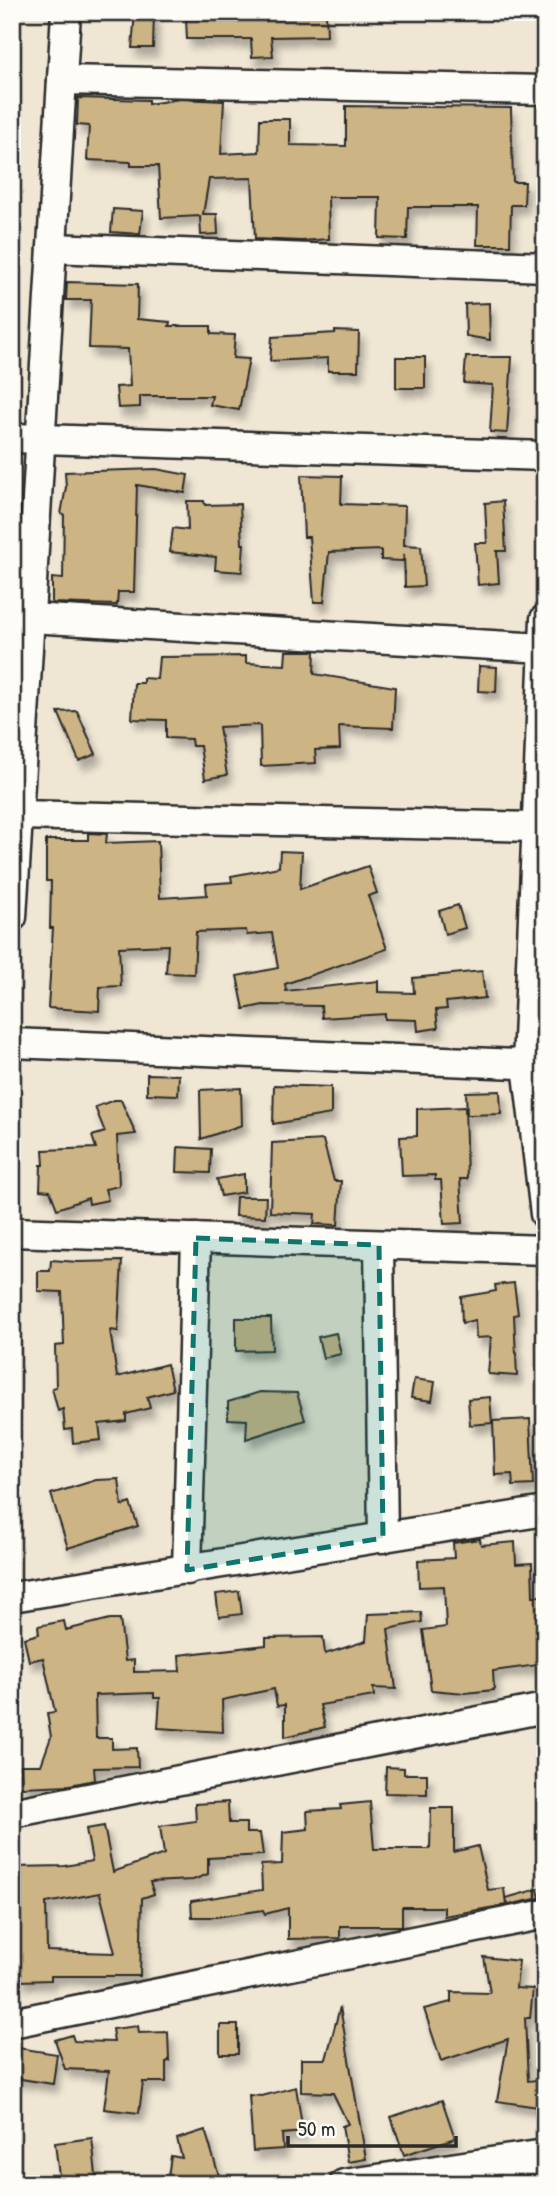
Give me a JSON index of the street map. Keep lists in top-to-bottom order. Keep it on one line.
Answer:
{"scale_bar":"50 m"}
